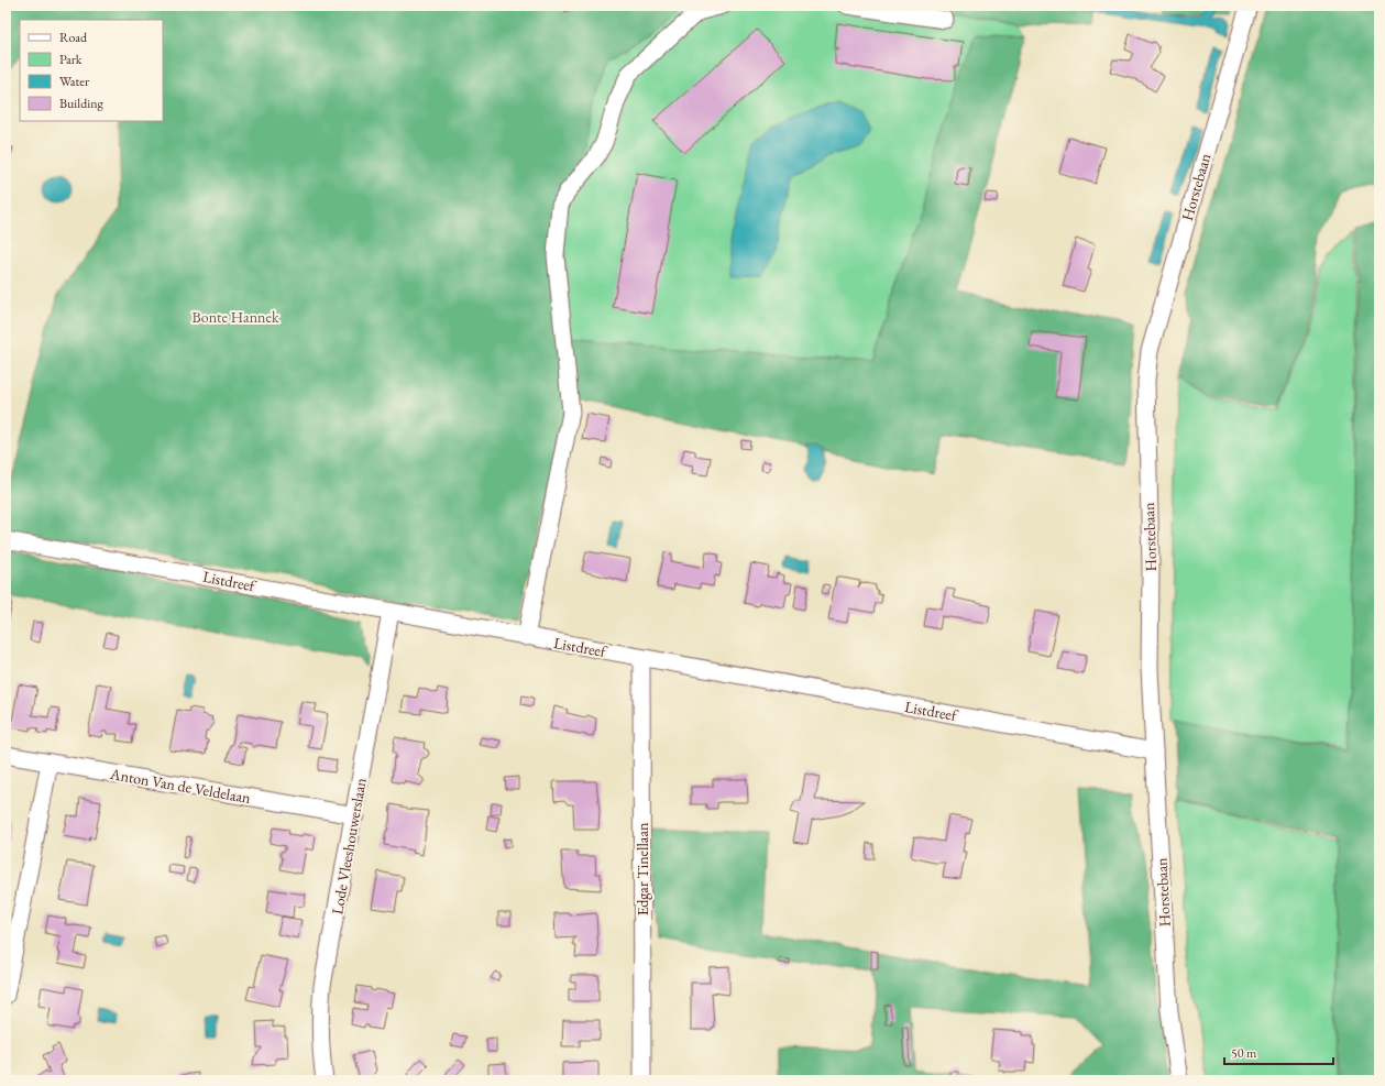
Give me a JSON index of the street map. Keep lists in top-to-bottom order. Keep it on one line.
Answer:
{"streets":{"street":["Horstebaan","Listdreef","Anton Van de Veldelaan","Lode Vleeshouwerslaan","Edgar Tinellaan"]},"crossings":[["Horstebaan","Listdreef"],["Listdreef","Lode Vleeshouwerslaan"],["Listdreef","Edgar Tinellaan"],["Anton Van de Veldelaan","Lode Vleeshouwerslaan"]],"parks":["Bonte Hannek"],"legend":["Road","Park","Water","Building"],"scale_bar":"50 m"}
